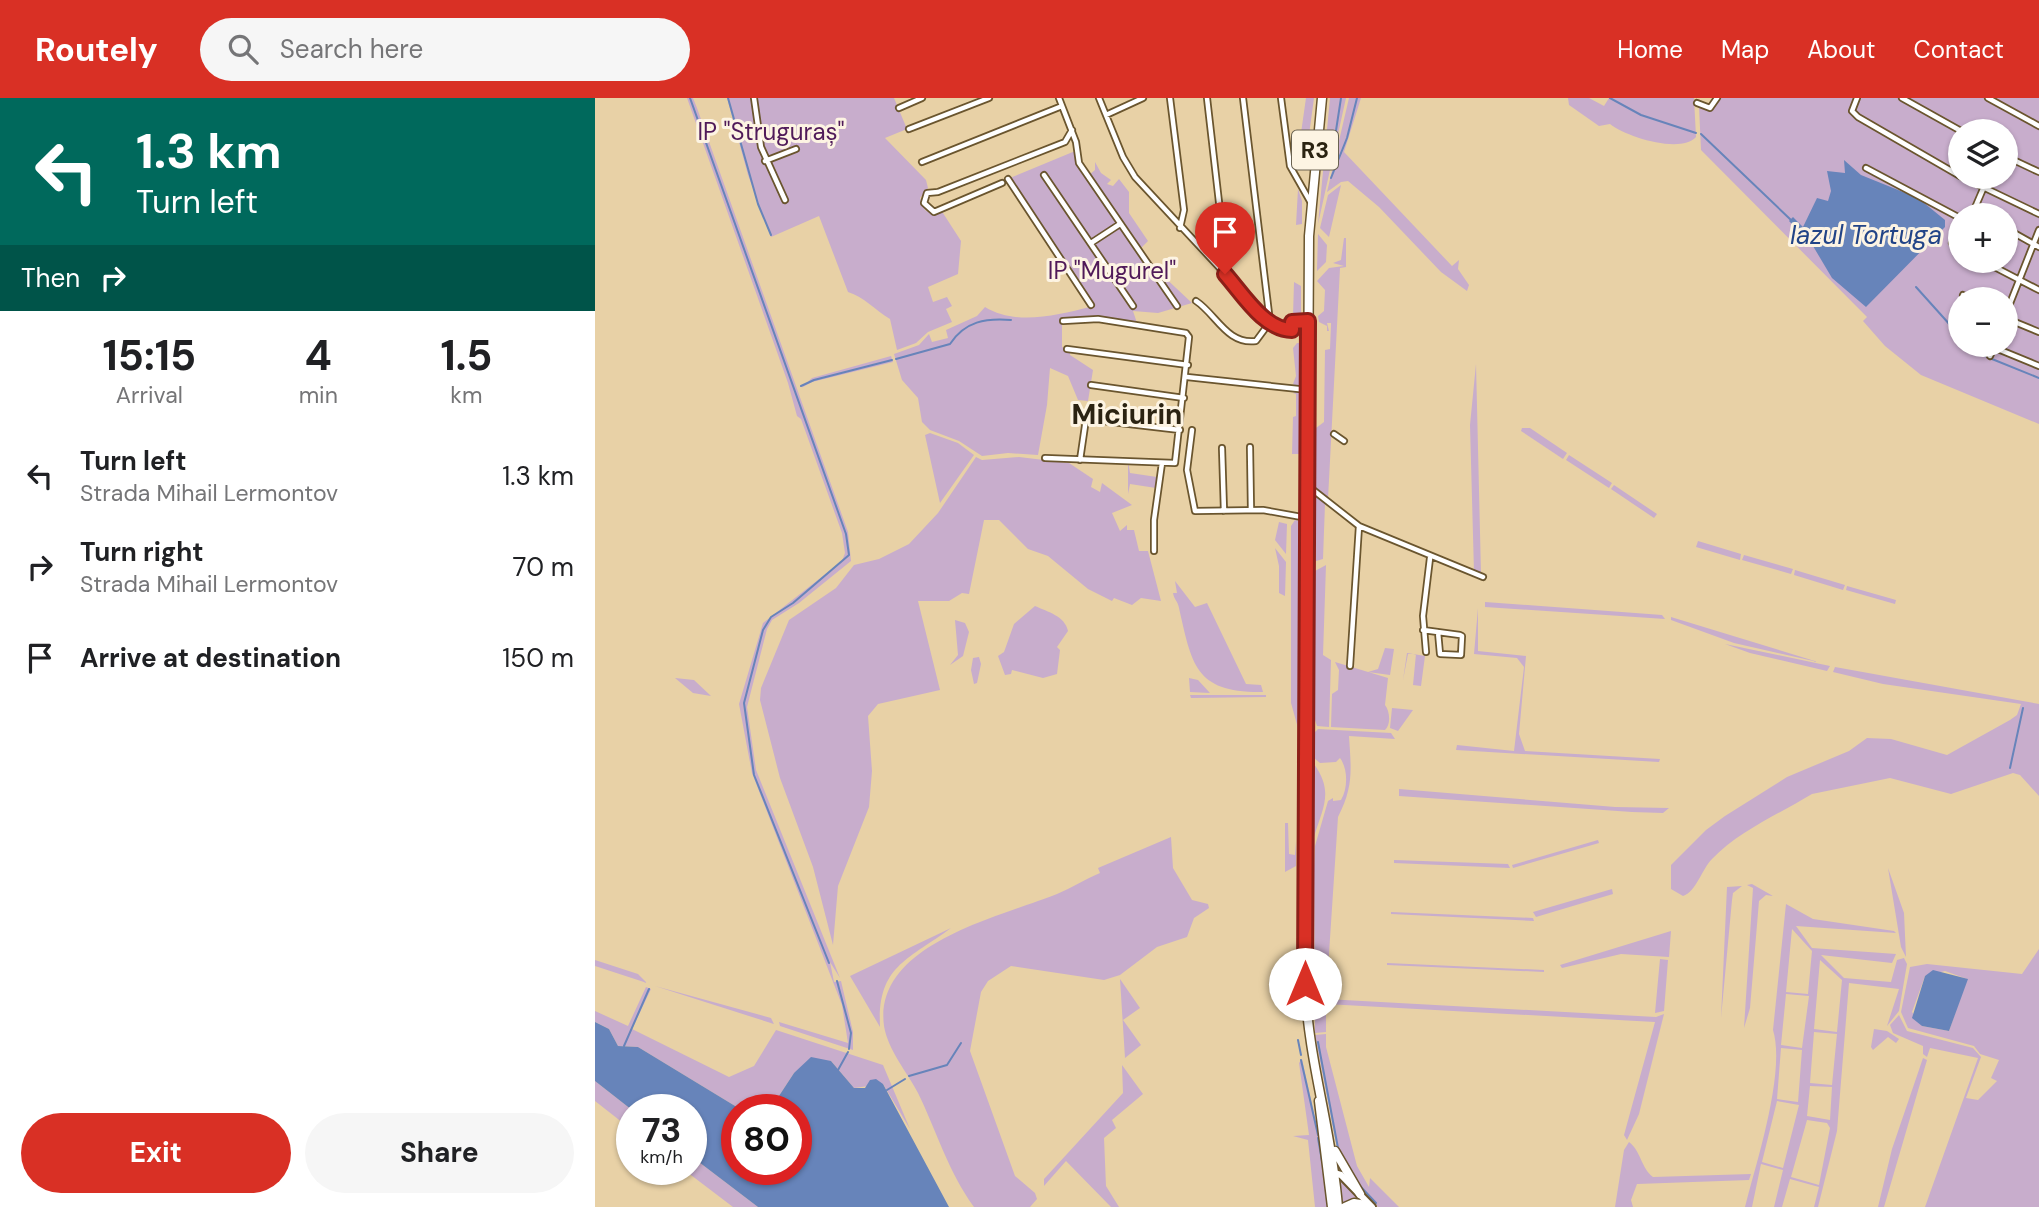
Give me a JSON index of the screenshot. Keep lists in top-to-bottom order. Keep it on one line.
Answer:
{"streets":{"highway":["R3"]},"districts":["Miciurin"],"water":["Iazul Tortuga"],"parks":["IP \"Struguraș\"","IP \"Mugurel\""],"page":{"header":"Routely","search":"Search here","nav":["Home","Map","About","Contact"],"turn":["1.3 km","Turn left"],"map_buttons":["+","−"],"then":"Then","eta":["15:15","Arrival","4","min","1.5","km"],"list":[{"name":"Turn left","note":"Strada Mihail Lermontov","value":"1.3 km"},{"name":"Turn right","note":"Strada Mihail Lermontov","value":"70 m"},{"name":"Arrive at destination","value":"150 m"}],"speed":"73 km/h","limit":"80","buttons":["Exit","Share"]}}
